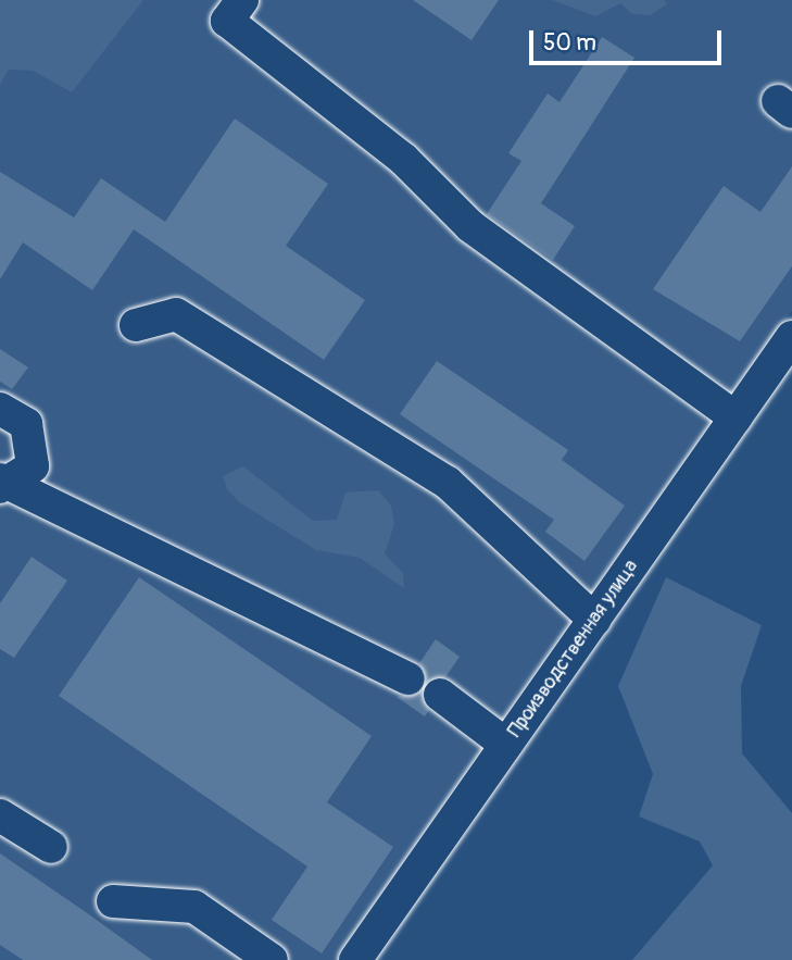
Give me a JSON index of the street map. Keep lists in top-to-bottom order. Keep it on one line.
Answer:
{"streets":{"street":["Производственная улица"]},"scale_bar":"50 m"}
